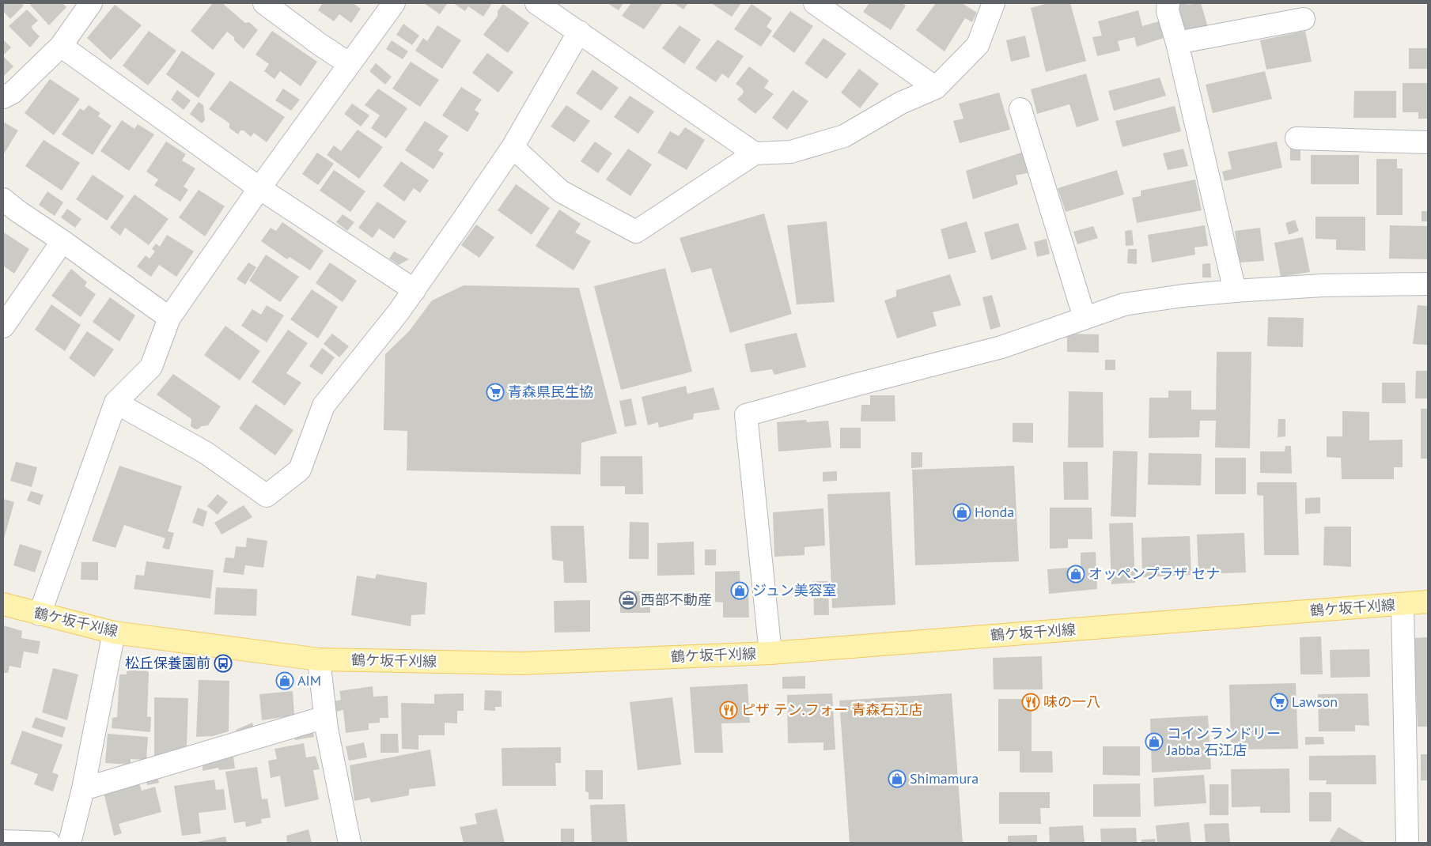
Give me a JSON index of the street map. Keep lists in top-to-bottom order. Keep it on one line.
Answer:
{"streets":{"main road":["鶴ケ坂千刈線"]},"places":{"supermarket":["青森県民生協","Lawson"],"shop":["Honda","オッペンプラザ セナ","ジュン美容室","AIM","コインランドリー Jabba 石江店","Shimamura"],"office":["西部不動産"],"bus stop":["松丘保養園前"],"restaurant":["味の一八","ピザ テン.フォー 青森石江店"]}}
